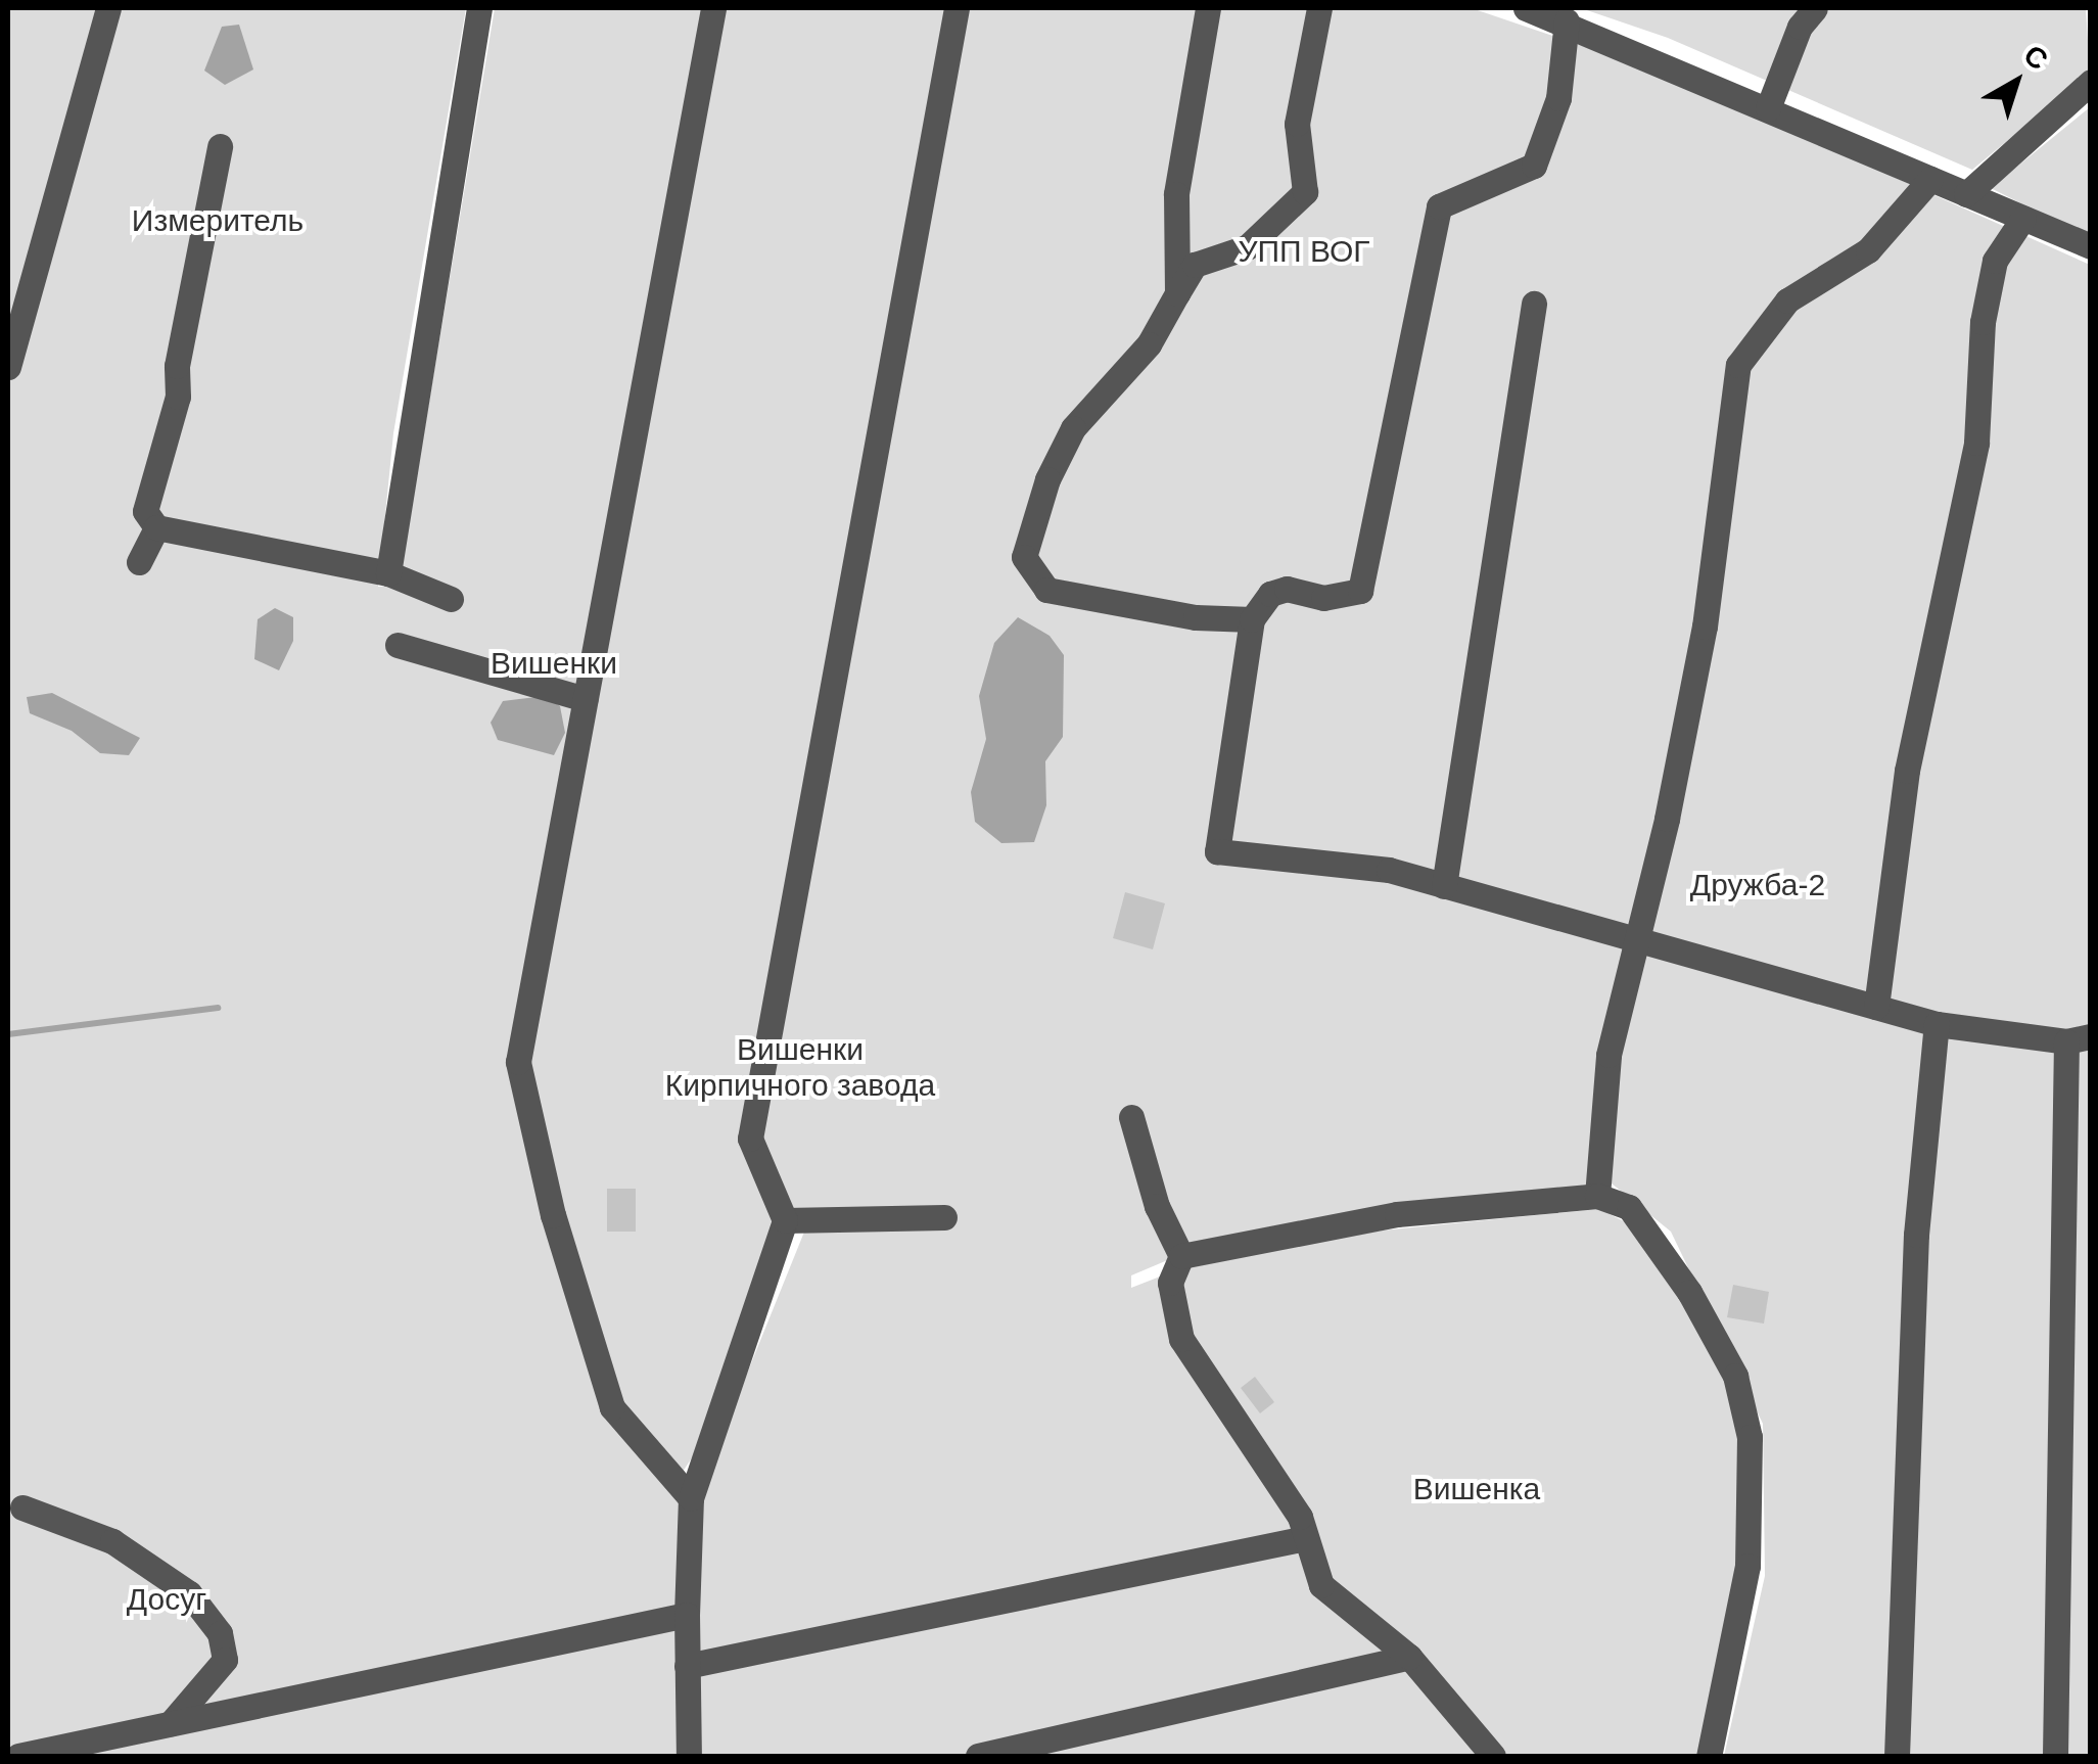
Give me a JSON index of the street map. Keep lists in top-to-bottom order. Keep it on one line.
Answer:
{"parks":["Измеритель","УПП ВОГ","Вишенки","Дружба-2","Вишенки Кирпичного завода","Вишенка","Досуг"],"north":"top right"}
